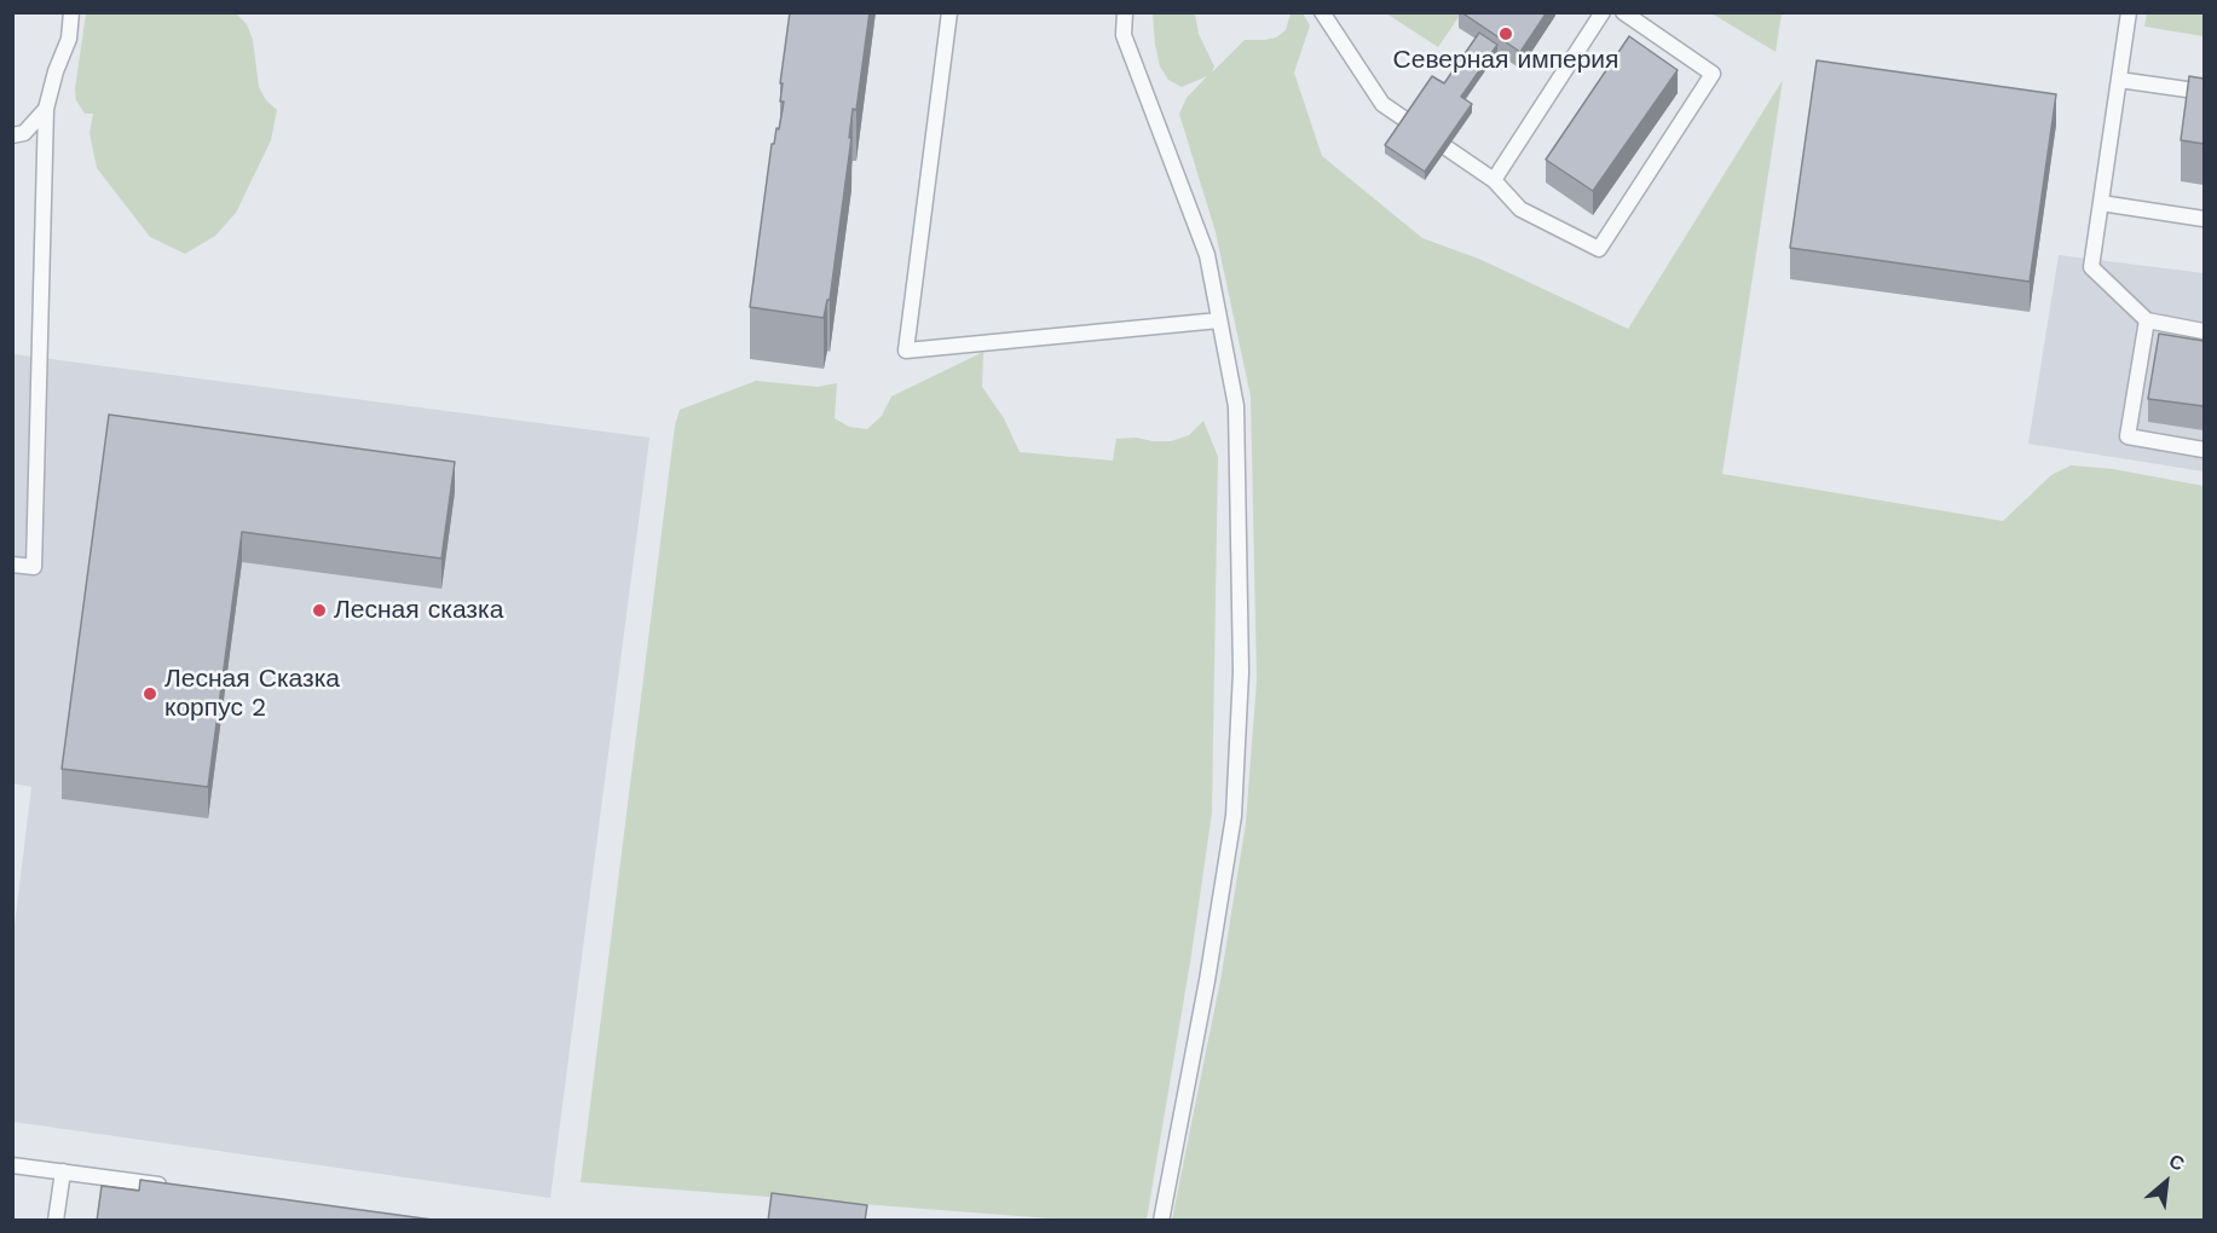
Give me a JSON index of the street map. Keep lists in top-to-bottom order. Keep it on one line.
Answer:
{"places":["Северная империя","Лесная сказка","Лесная Сказка корпус 2"],"north":"top right"}
